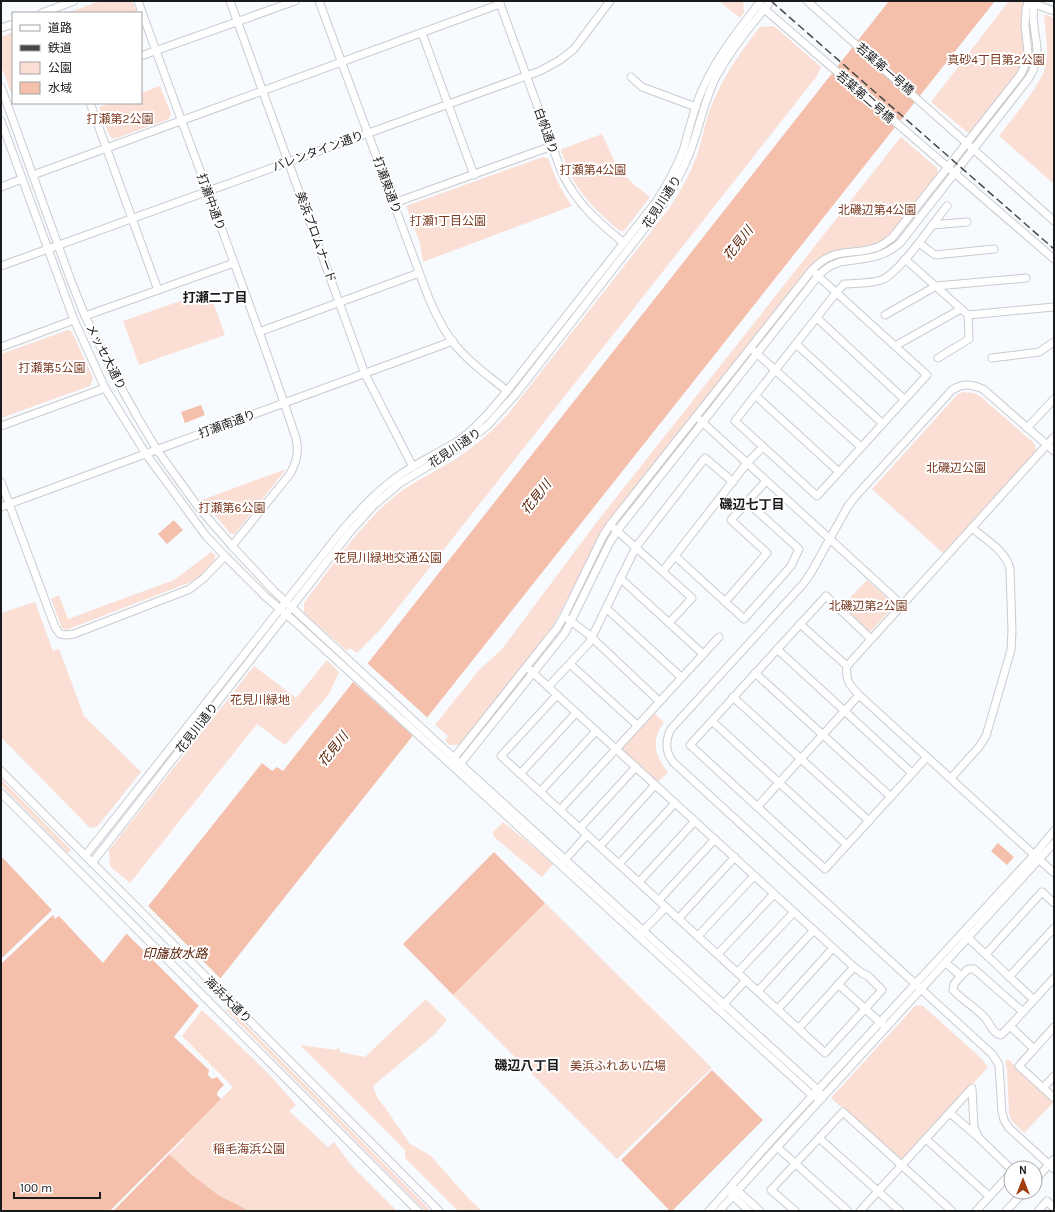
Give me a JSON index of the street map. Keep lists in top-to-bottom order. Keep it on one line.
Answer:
{"streets":{"street":["若葉第一号橋","若葉第二号橋","白帆通り","バレンタイン通り","打瀬東通り","打瀬中通り","花見川通り","美浜プロムナード","メッセ大通り","打瀬南通り","海浜大通り"]},"crossings":[["若葉第二号橋","花見川通り"],["白帆通り","バレンタイン通り"],["白帆通り","花見川通り"],["バレンタイン通り","打瀬東通り"],["バレンタイン通り","打瀬中通り"],["バレンタイン通り","美浜プロムナード"],["バレンタイン通り","メッセ大通り"],["打瀬東通り","花見川通り"],["打瀬東通り","打瀬南通り"],["打瀬中通り","メッセ大通り"],["打瀬中通り","打瀬南通り"],["花見川通り","美浜プロムナード"],["花見川通り","メッセ大通り"],["花見川通り","海浜大通り"],["美浜プロムナード","打瀬南通り"],["メッセ大通り","打瀬南通り"]],"districts":["打瀬二丁目","磯辺七丁目","磯辺八丁目"],"water":["花見川","印旛放水路"],"parks":["真砂4丁目第2公園","打瀬第2公園","打瀬第4公園","北磯辺第4公園","打瀬1丁目公園","打瀬第5公園","北磯辺公園","打瀬第6公園","花見川緑地交通公園","北磯辺第2公園","花見川緑地","美浜ふれあい広場","稲毛海浜公園"],"legend":["道路","鉄道","公園","水域"],"scale_bar":"100 m","north":"top"}
